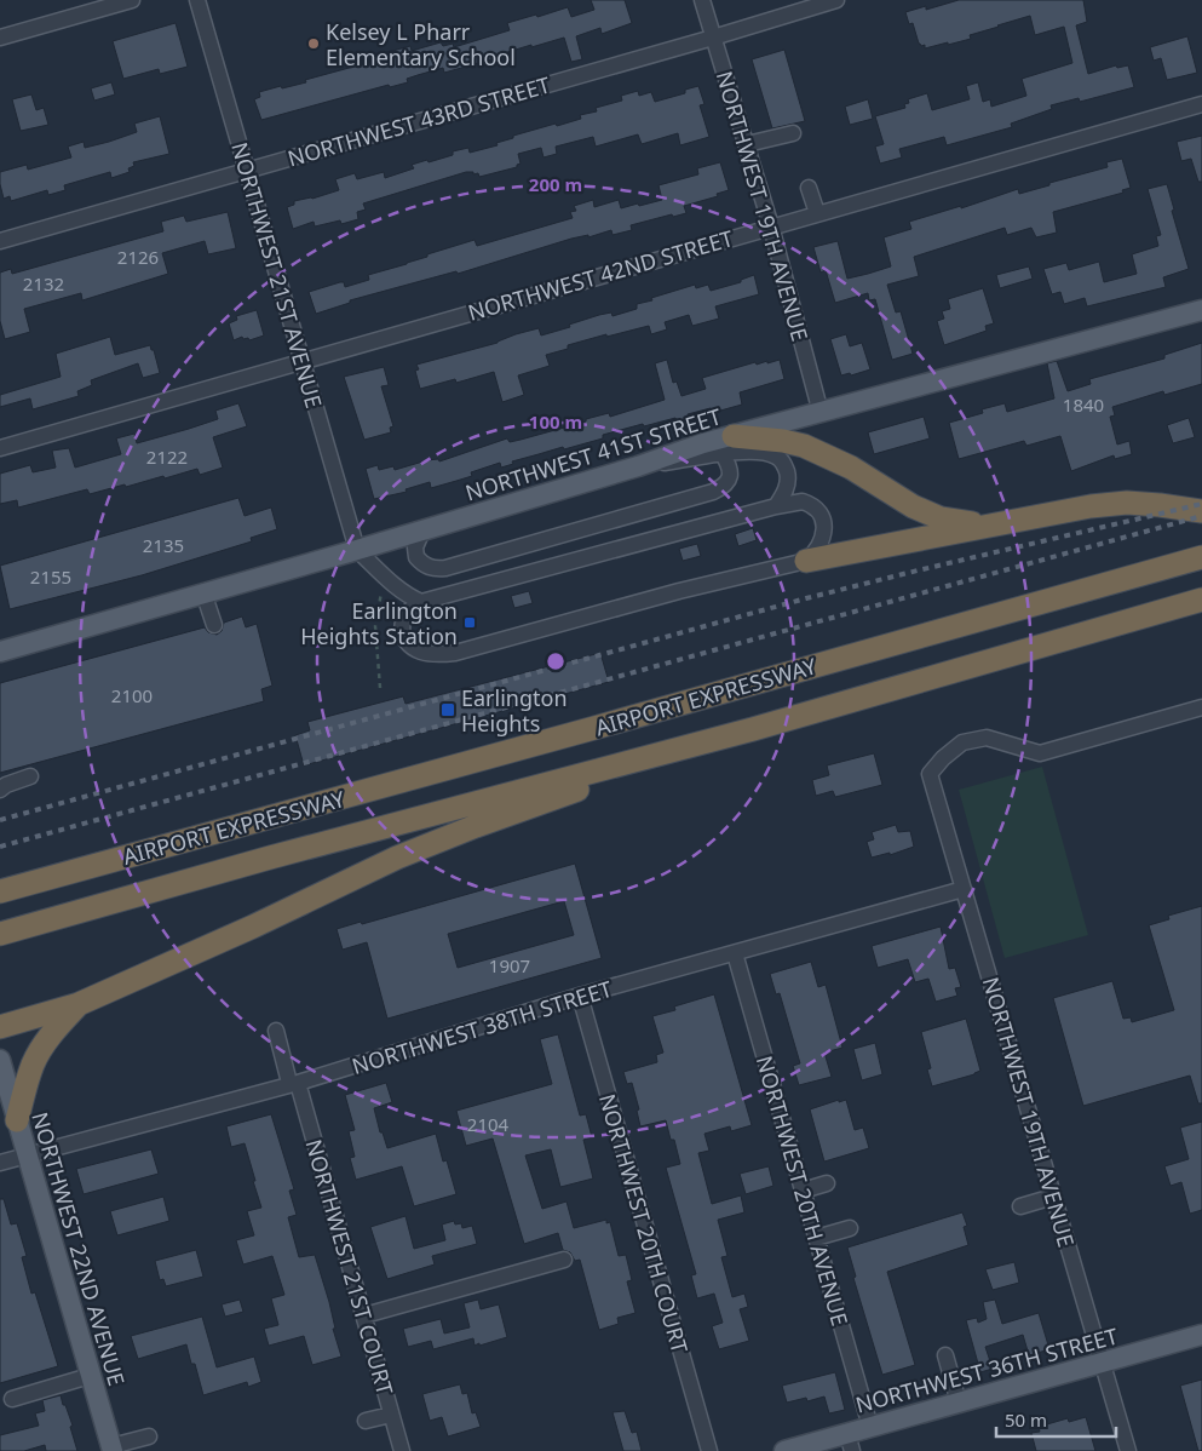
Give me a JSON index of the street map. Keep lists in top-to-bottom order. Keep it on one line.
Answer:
{"streets":{"highway":["AIRPORT EXPRESSWAY"],"main road":["NORTHWEST 41ST STREET","NORTHWEST 22ND AVENUE","NORTHWEST 36TH STREET"],"street":["NORTHWEST 43RD STREET","NORTHWEST 19TH AVENUE","NORTHWEST 21ST AVENUE","NORTHWEST 42ND STREET","NORTHWEST 38TH STREET","NORTHWEST 20TH AVENUE","NORTHWEST 20TH COURT","NORTHWEST 21ST COURT"]},"crossings":[["NORTHWEST 43RD STREET","NORTHWEST 19TH AVENUE"],["NORTHWEST 43RD STREET","NORTHWEST 21ST AVENUE"],["NORTHWEST 19TH AVENUE","NORTHWEST 42ND STREET"],["NORTHWEST 19TH AVENUE","NORTHWEST 41ST STREET"],["NORTHWEST 19TH AVENUE","NORTHWEST 38TH STREET"],["NORTHWEST 19TH AVENUE","NORTHWEST 36TH STREET"],["NORTHWEST 21ST AVENUE","NORTHWEST 42ND STREET"],["NORTHWEST 21ST AVENUE","NORTHWEST 41ST STREET"],["NORTHWEST 38TH STREET","NORTHWEST 20TH AVENUE"],["NORTHWEST 38TH STREET","NORTHWEST 20TH COURT"],["NORTHWEST 38TH STREET","NORTHWEST 22ND AVENUE"],["NORTHWEST 38TH STREET","NORTHWEST 21ST COURT"],["NORTHWEST 20TH AVENUE","NORTHWEST 36TH STREET"]],"places":{"other":["Kelsey L Pharr Elementary School"],"transit":["Earlington Heights Station","Earlington Heights"]},"house_numbers":["2126","2132","1840","2122","2135","2155","2100","1907","2104"],"scale_bar":"50 m","rings":["200 m","100 m"]}
